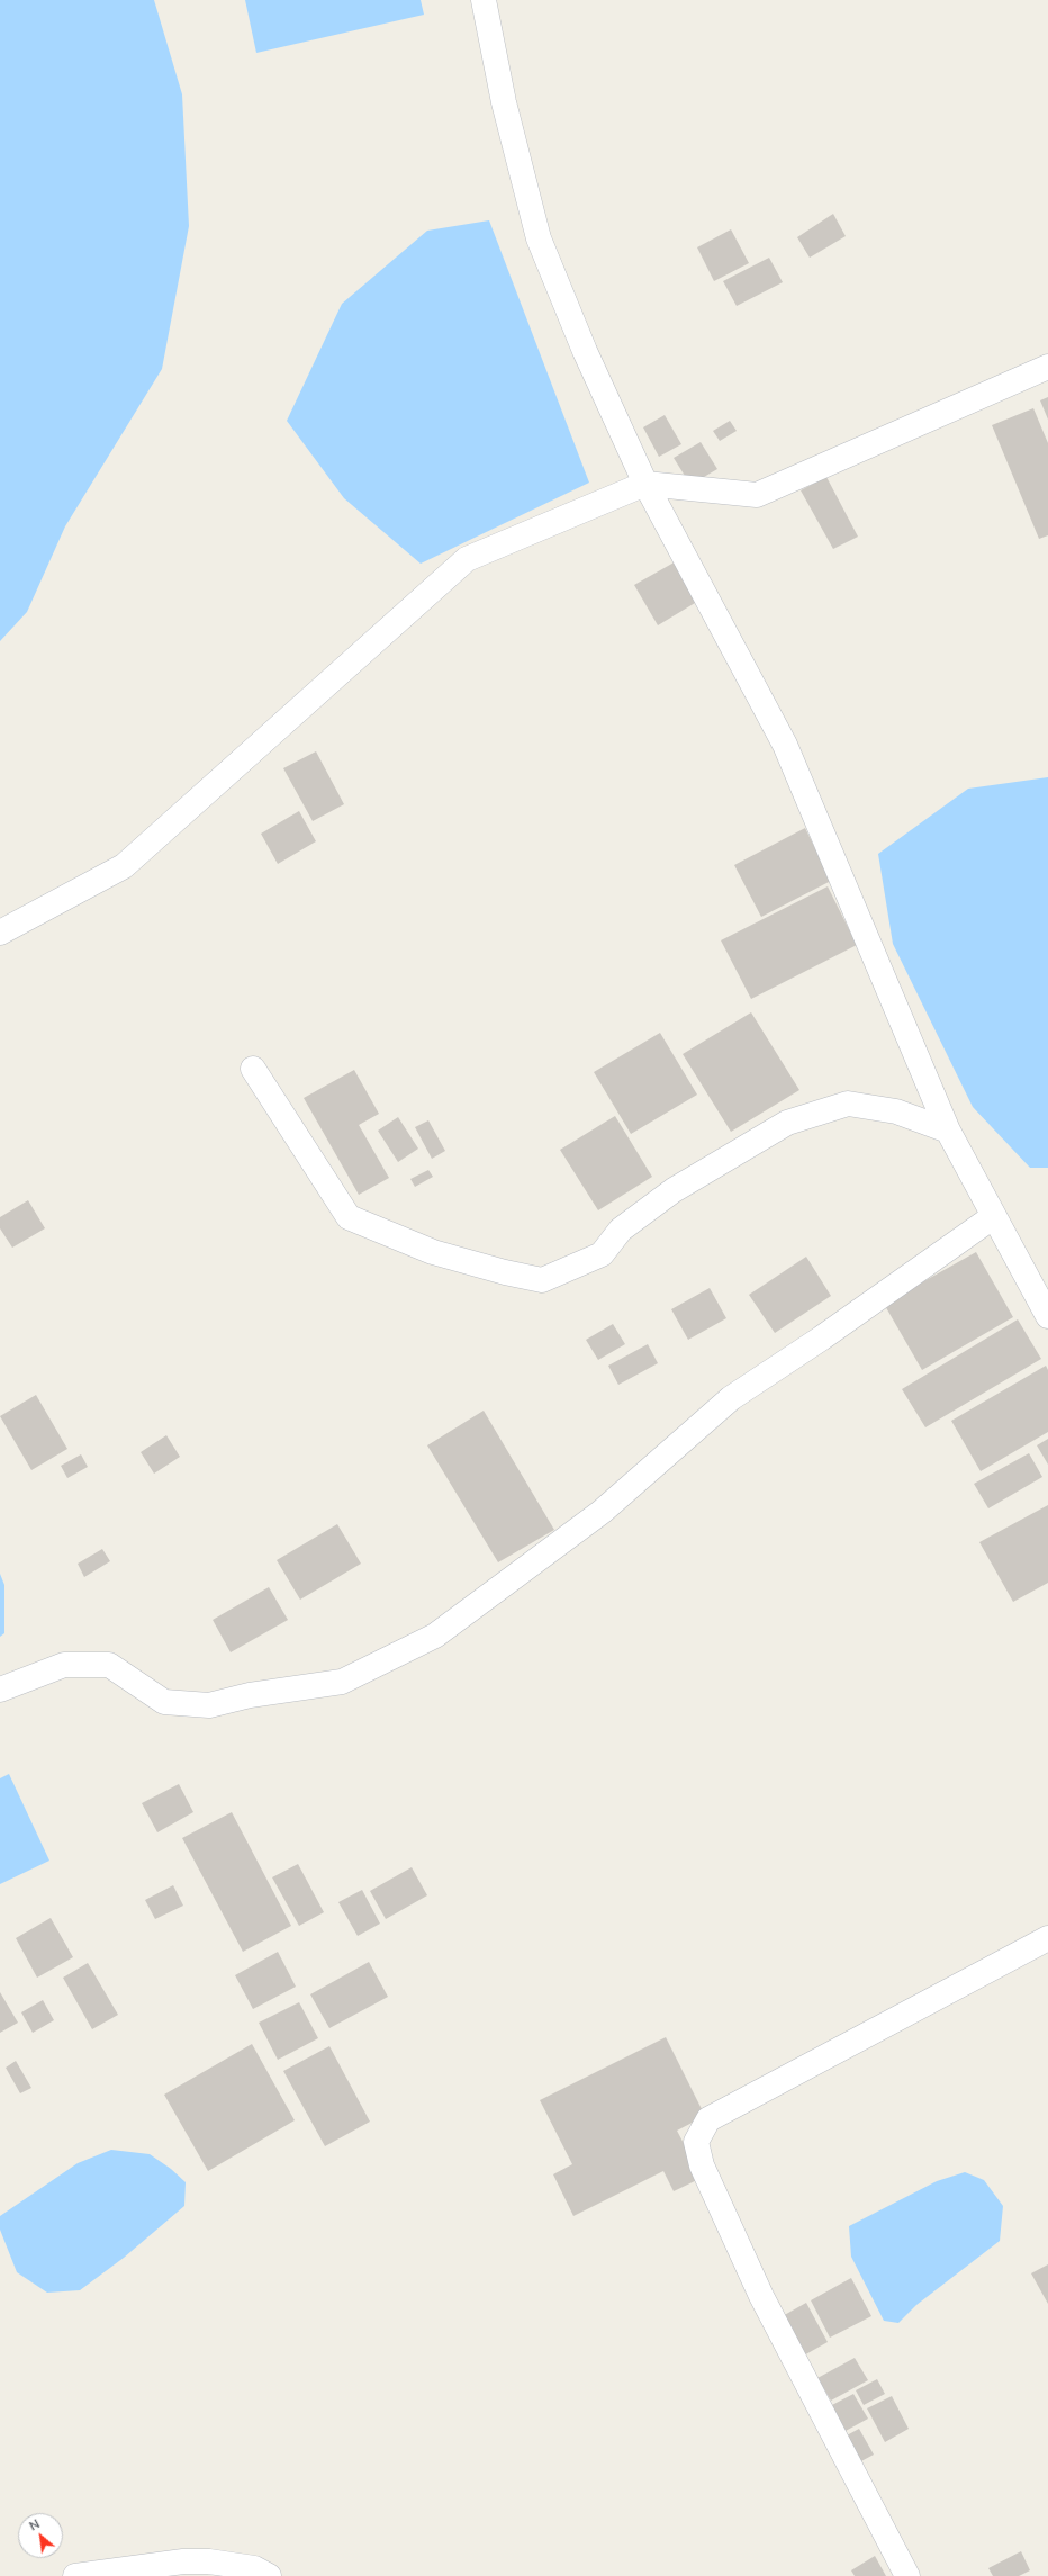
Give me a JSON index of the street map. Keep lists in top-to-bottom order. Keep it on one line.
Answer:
{"north":"top left"}
